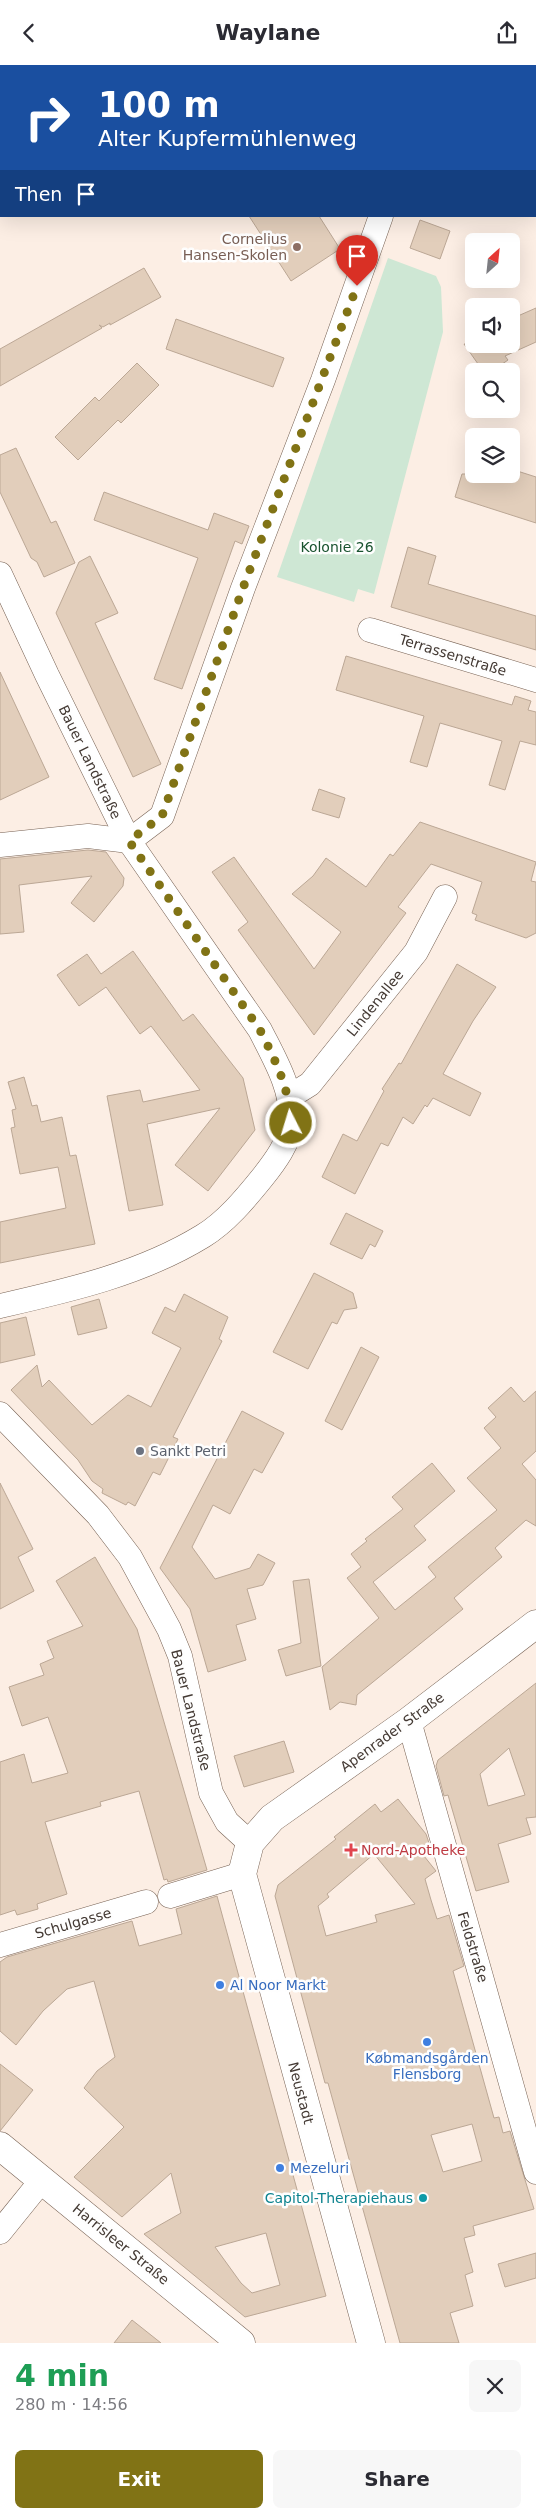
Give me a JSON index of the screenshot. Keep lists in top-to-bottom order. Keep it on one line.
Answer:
{"streets":{"street":["Terrassenstraße","Bauer Landstraße","Lindenallee","Apenrader Straße","Schulgasse","Feldstraße","Neustadt","Harrisleer Straße"]},"crossings":[["Bauer Landstraße","Lindenallee"],["Bauer Landstraße","Apenrader Straße"],["Bauer Landstraße","Neustadt"],["Apenrader Straße","Feldstraße"],["Apenrader Straße","Neustadt"]],"parks":["Kolonie 26"],"places":{"other":["Cornelius Hansen-Skolen","Sankt Petri","Al Noor Markt","Købmandsgården Flensborg","Mezeluri","Capitol-Therapiehaus"],"health":["Nord-Apotheke"]},"north":"top right","page":{"header":"Waylane","turn":["100 m","Alter Kupfermühlenweg"],"then":"Then","heading":["4 min","280 m · 14:56"],"buttons":["Exit","Share"]}}
